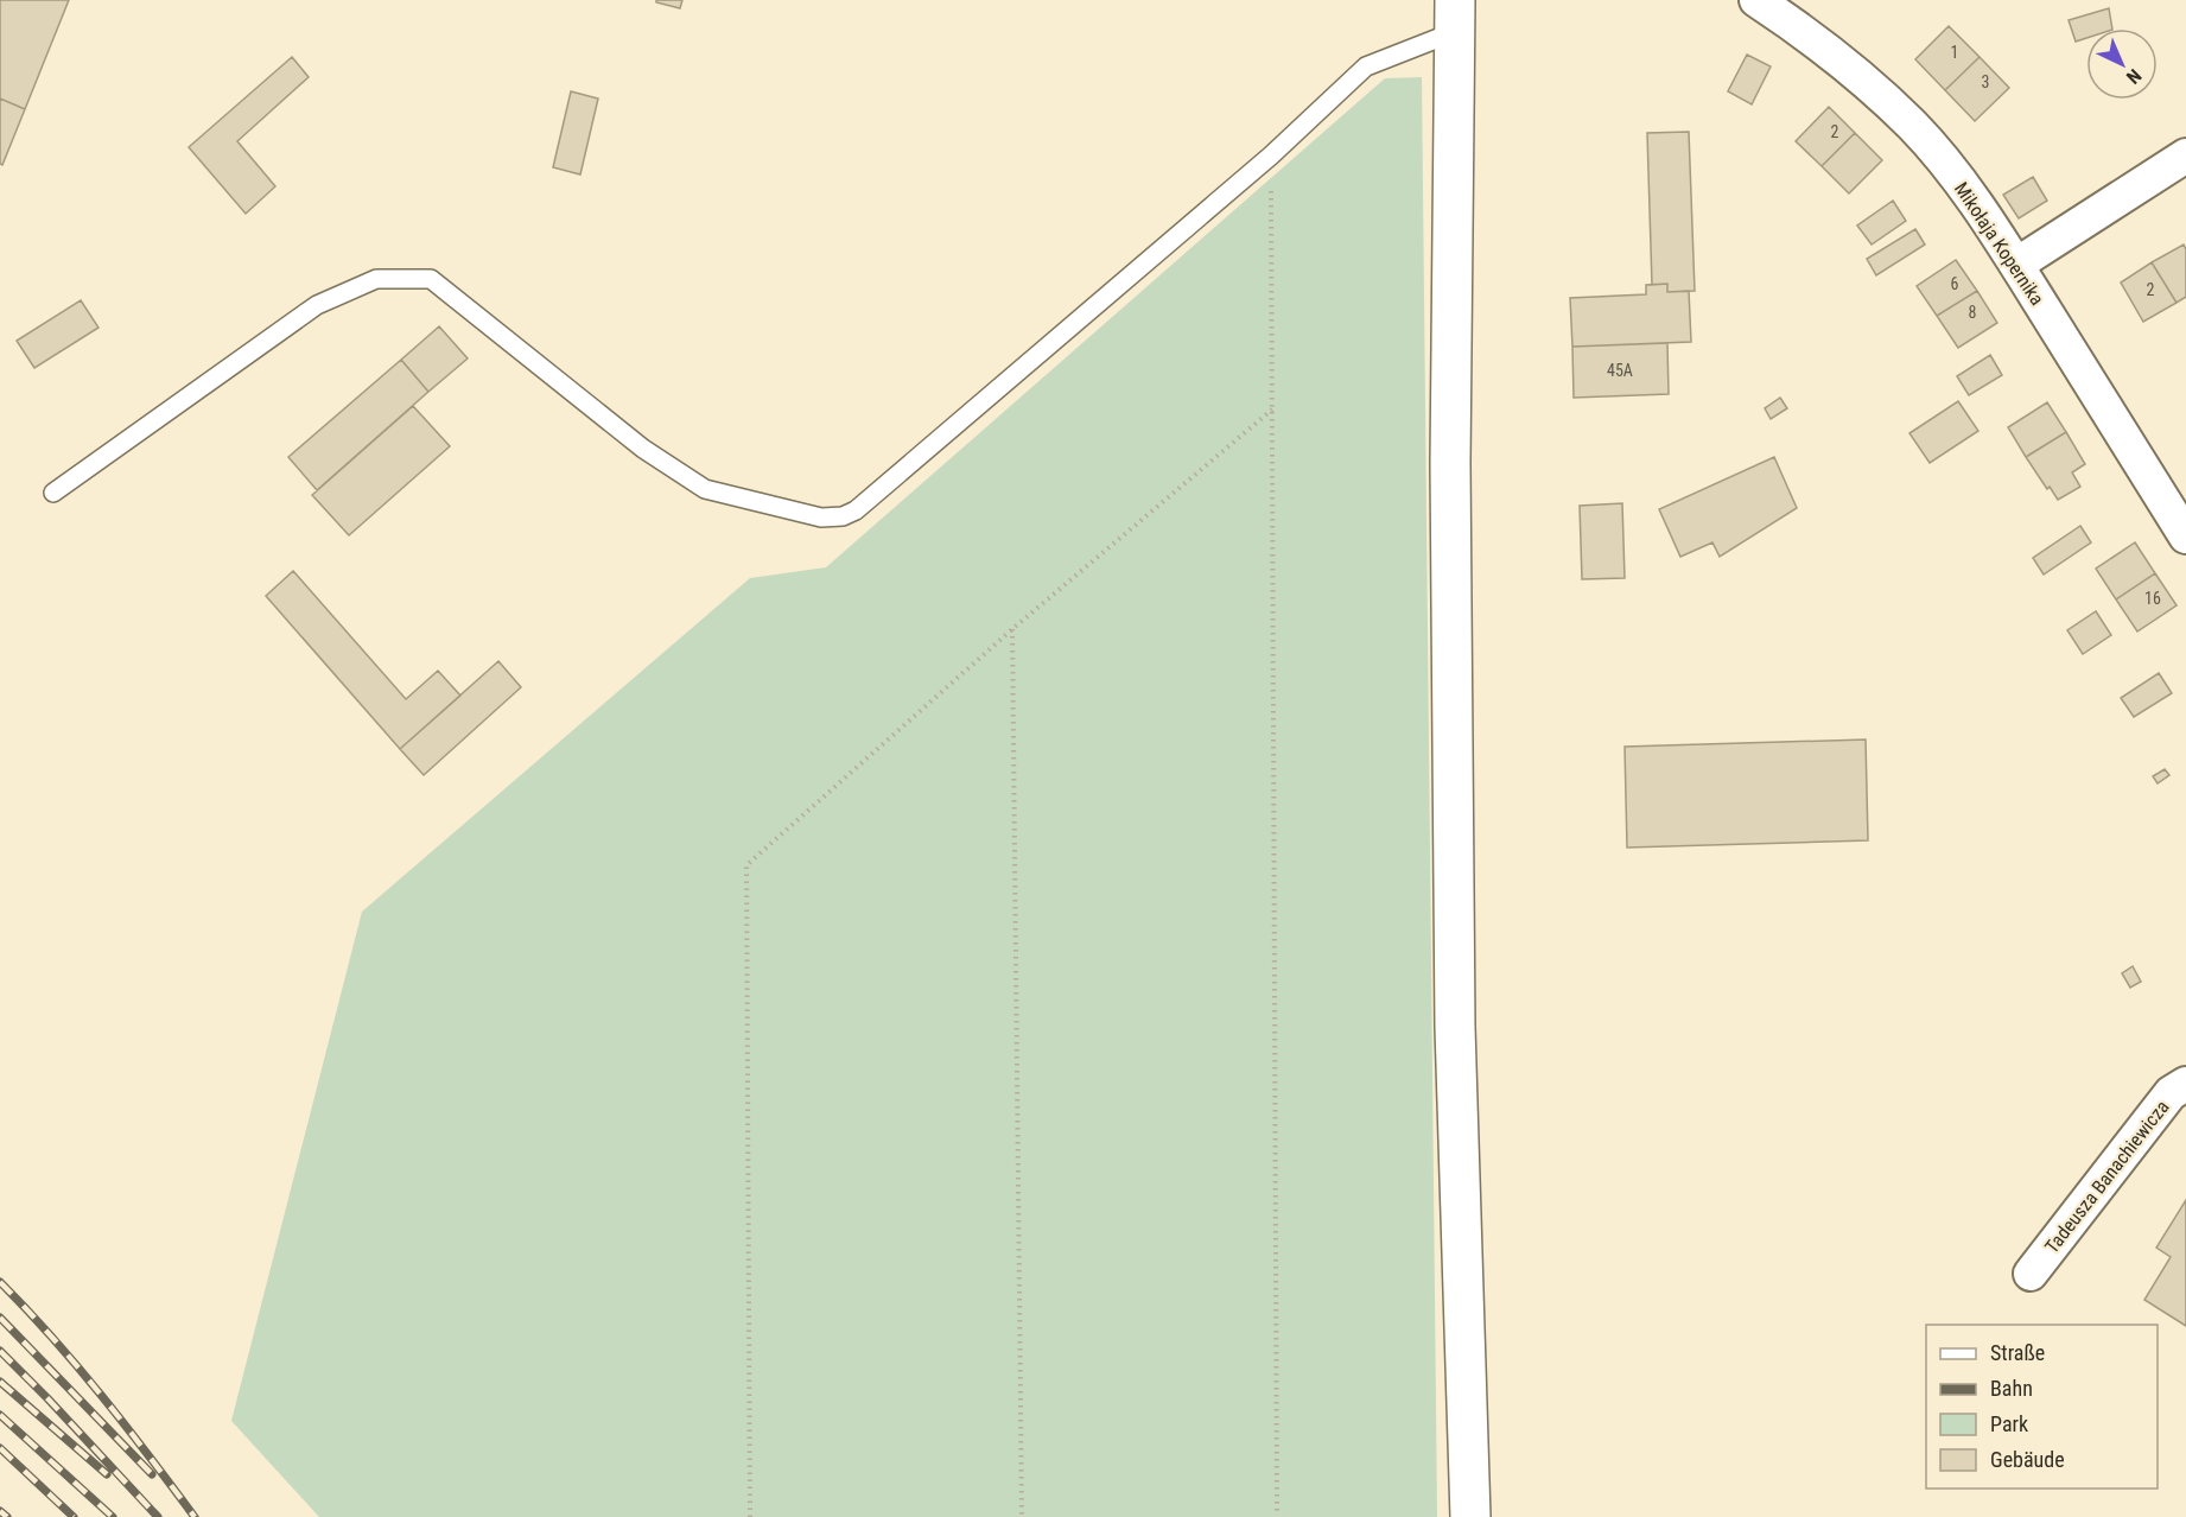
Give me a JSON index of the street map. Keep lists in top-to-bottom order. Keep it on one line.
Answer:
{"streets":{"street":["Mikołaja Kopernika","Tadeusza Banachiewicza"]},"house_numbers":["1","3","2","6","2","8","45A","16"],"legend":["Straße","Bahn","Park","Gebäude"],"north":"bottom right"}
